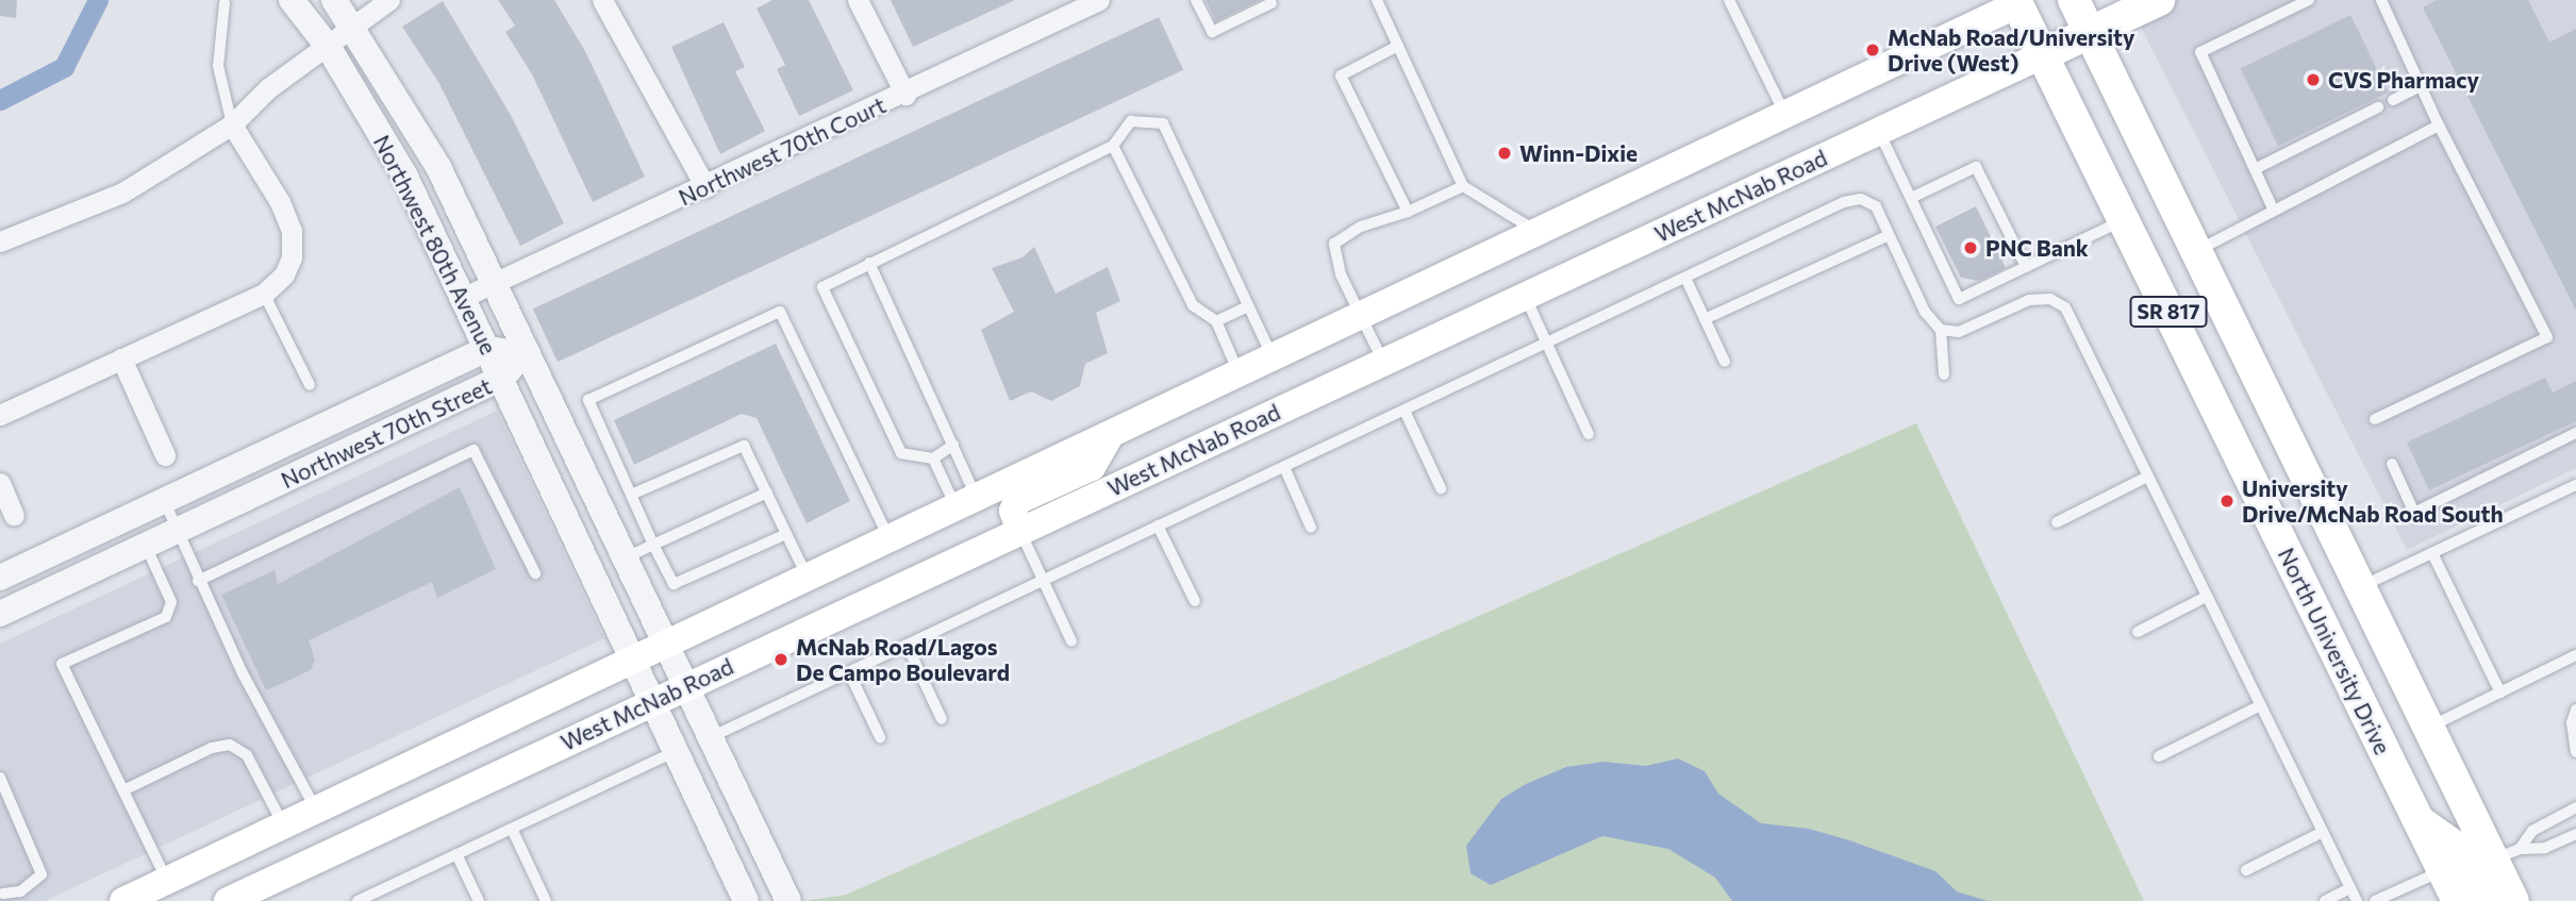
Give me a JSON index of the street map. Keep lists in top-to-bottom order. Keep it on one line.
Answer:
{"streets":{"main road":["West McNab Road","SR 817","North University Drive"],"street":["Northwest 70th Court","Northwest 80th Avenue","Northwest 70th Street"]},"crossings":[["Northwest 70th Court","Northwest 80th Avenue"],["West McNab Road","Northwest 80th Avenue"],["West McNab Road","SR 817"],["West McNab Road","North University Drive"],["Northwest 80th Avenue","Northwest 70th Street"]],"places":["McNab Road/University Drive (West)","CVS Pharmacy","Winn-Dixie","PNC Bank","University Drive/McNab Road South","McNab Road/Lagos De Campo Boulevard"]}
